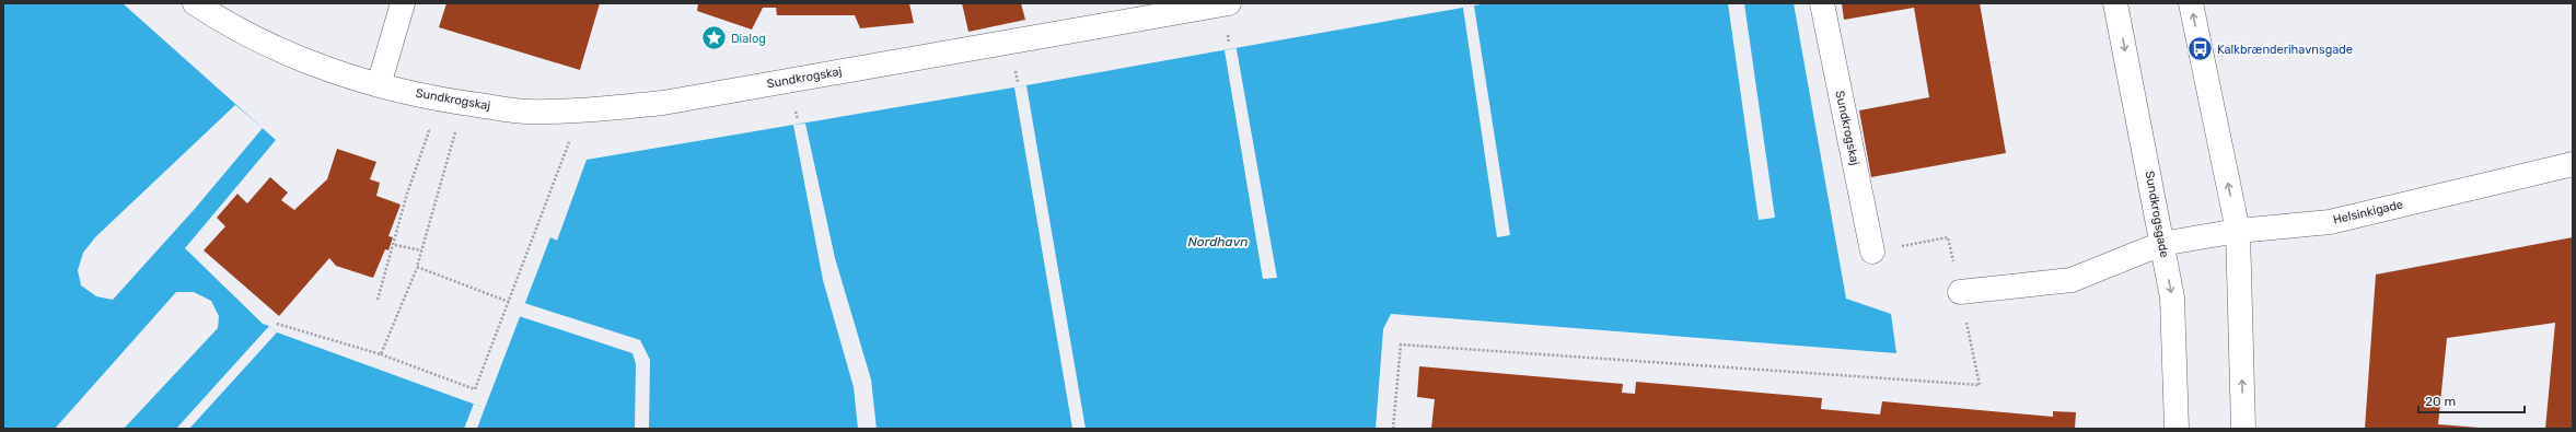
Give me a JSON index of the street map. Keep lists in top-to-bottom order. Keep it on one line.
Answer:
{"streets":{"street":["Sundkrogskaj","Helsinkigade","Sundkrogsgade"]},"crossings":[["Helsinkigade","Sundkrogsgade"]],"water":["Nordhavn"],"places":{"place":["Dialog"],"bus stop":["Kalkbrænderihavnsgade"]},"scale_bar":"20 m"}
